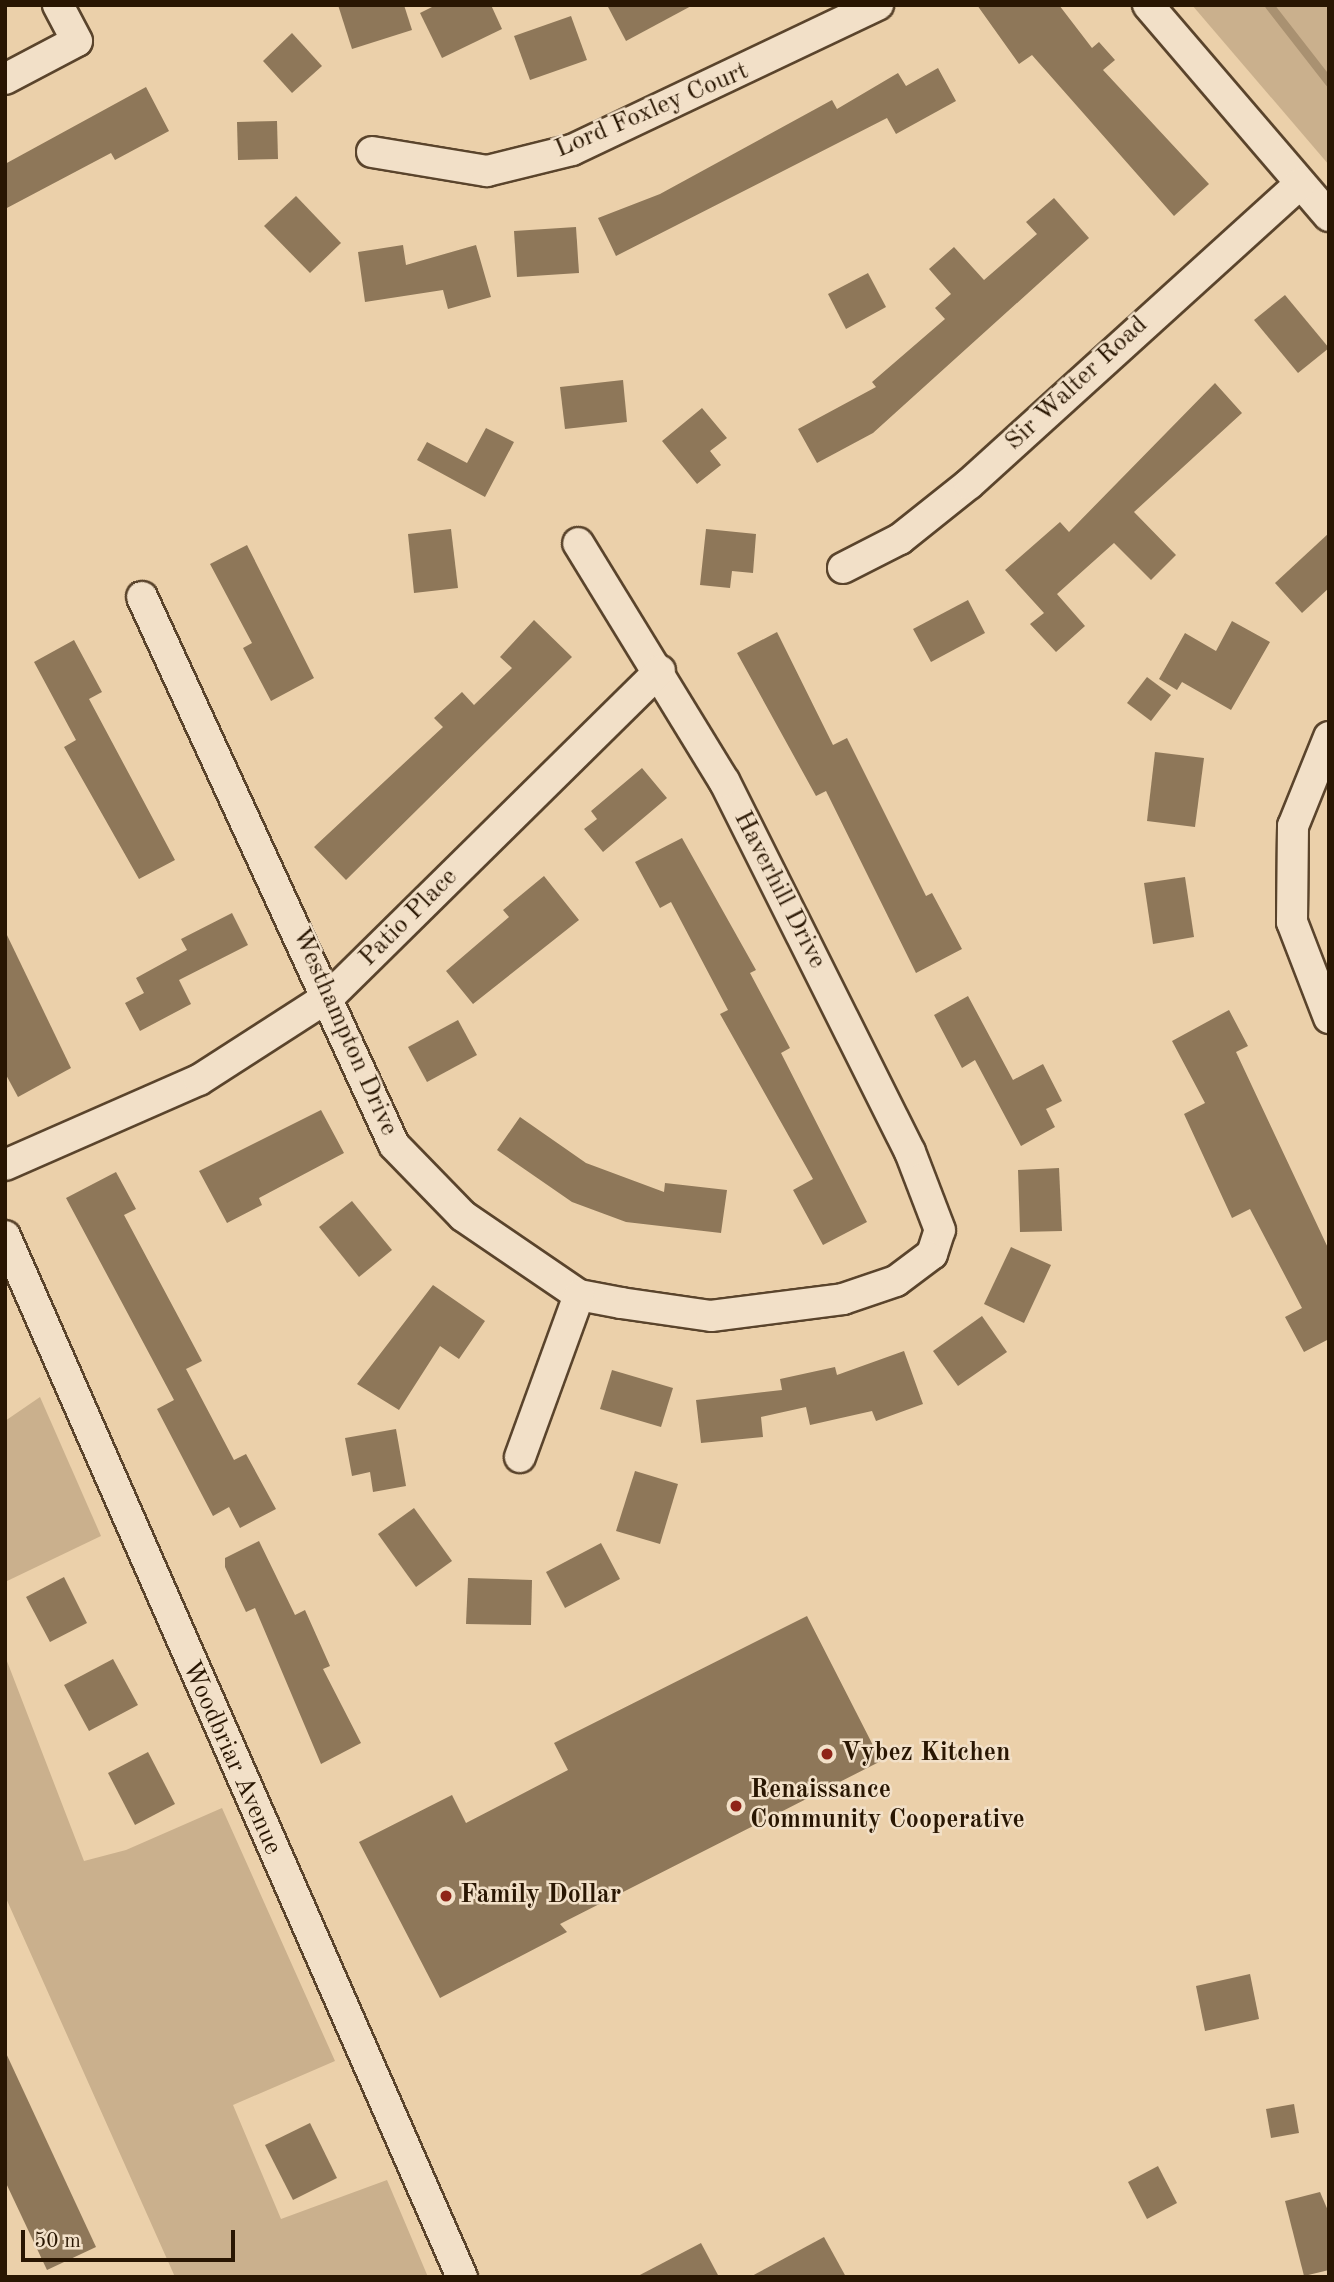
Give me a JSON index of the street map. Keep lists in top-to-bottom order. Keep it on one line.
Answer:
{"streets":{"street":["Lord Foxley Court","Sir Walter Road","Haverhill Drive","Patio Place","Westhampton Drive","Woodbriar Avenue"]},"crossings":[["Haverhill Drive","Patio Place"],["Haverhill Drive","Westhampton Drive"],["Patio Place","Westhampton Drive"]],"places":["Vybez Kitchen","Renaissance Community Cooperative","Family Dollar"],"scale_bar":"50 m"}
